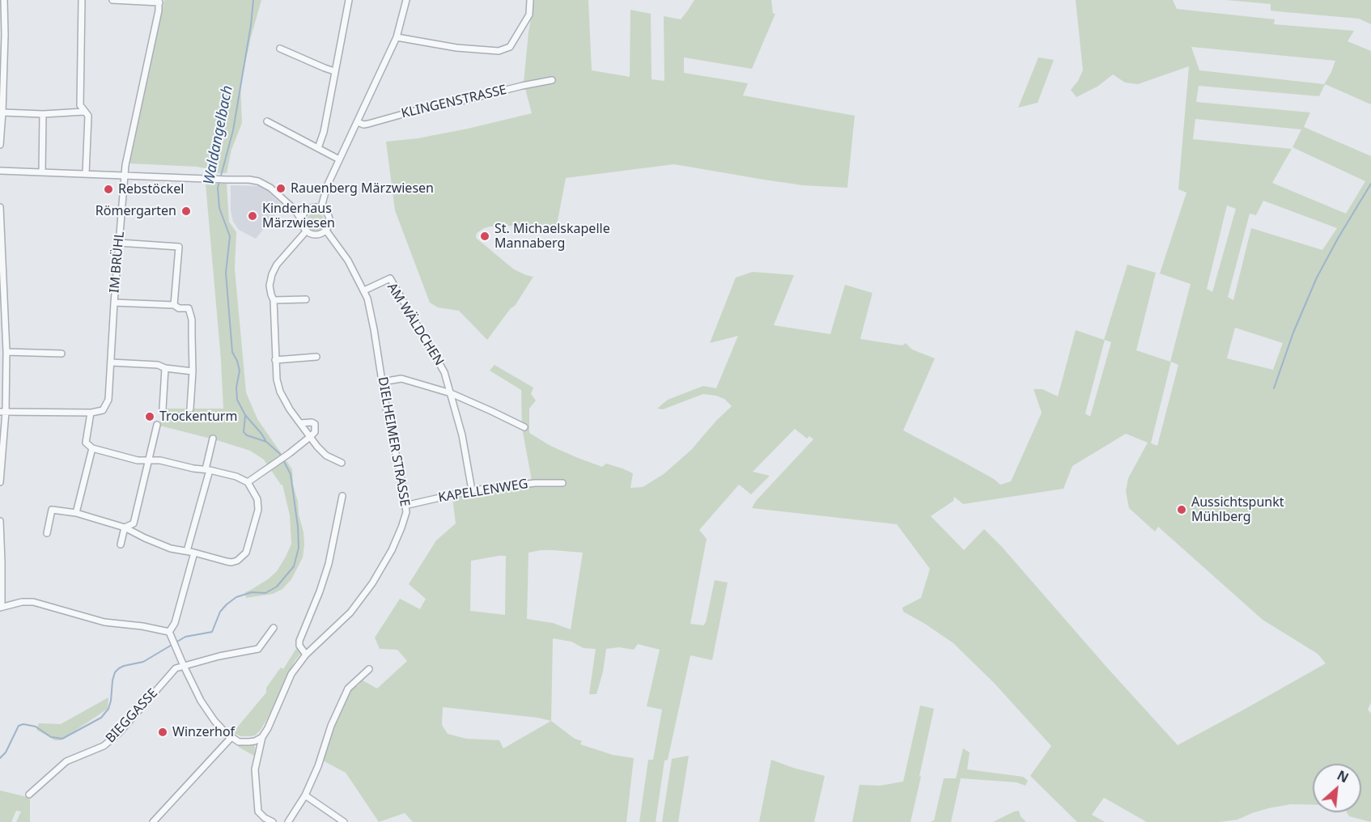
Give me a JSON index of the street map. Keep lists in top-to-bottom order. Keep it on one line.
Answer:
{"streets":{"street":["KLINGENSTRASSE","IM BRÜHL","AM WÄLDCHEN","DIELHEIMER STRASSE","KAPELLENWEG","BIEGGASSE"]},"crossings":[["AM WÄLDCHEN","DIELHEIMER STRASSE"],["DIELHEIMER STRASSE","KAPELLENWEG"]],"water":["Waldangelbach"],"places":["Rauenberg Märzwiesen","Rebstöckel","Römergarten","Kinderhaus Märzwiesen","St. Michaelskapelle Mannaberg","Trockenturm","Aussichtspunkt Mühlberg","Winzerhof"],"north":"top right"}
